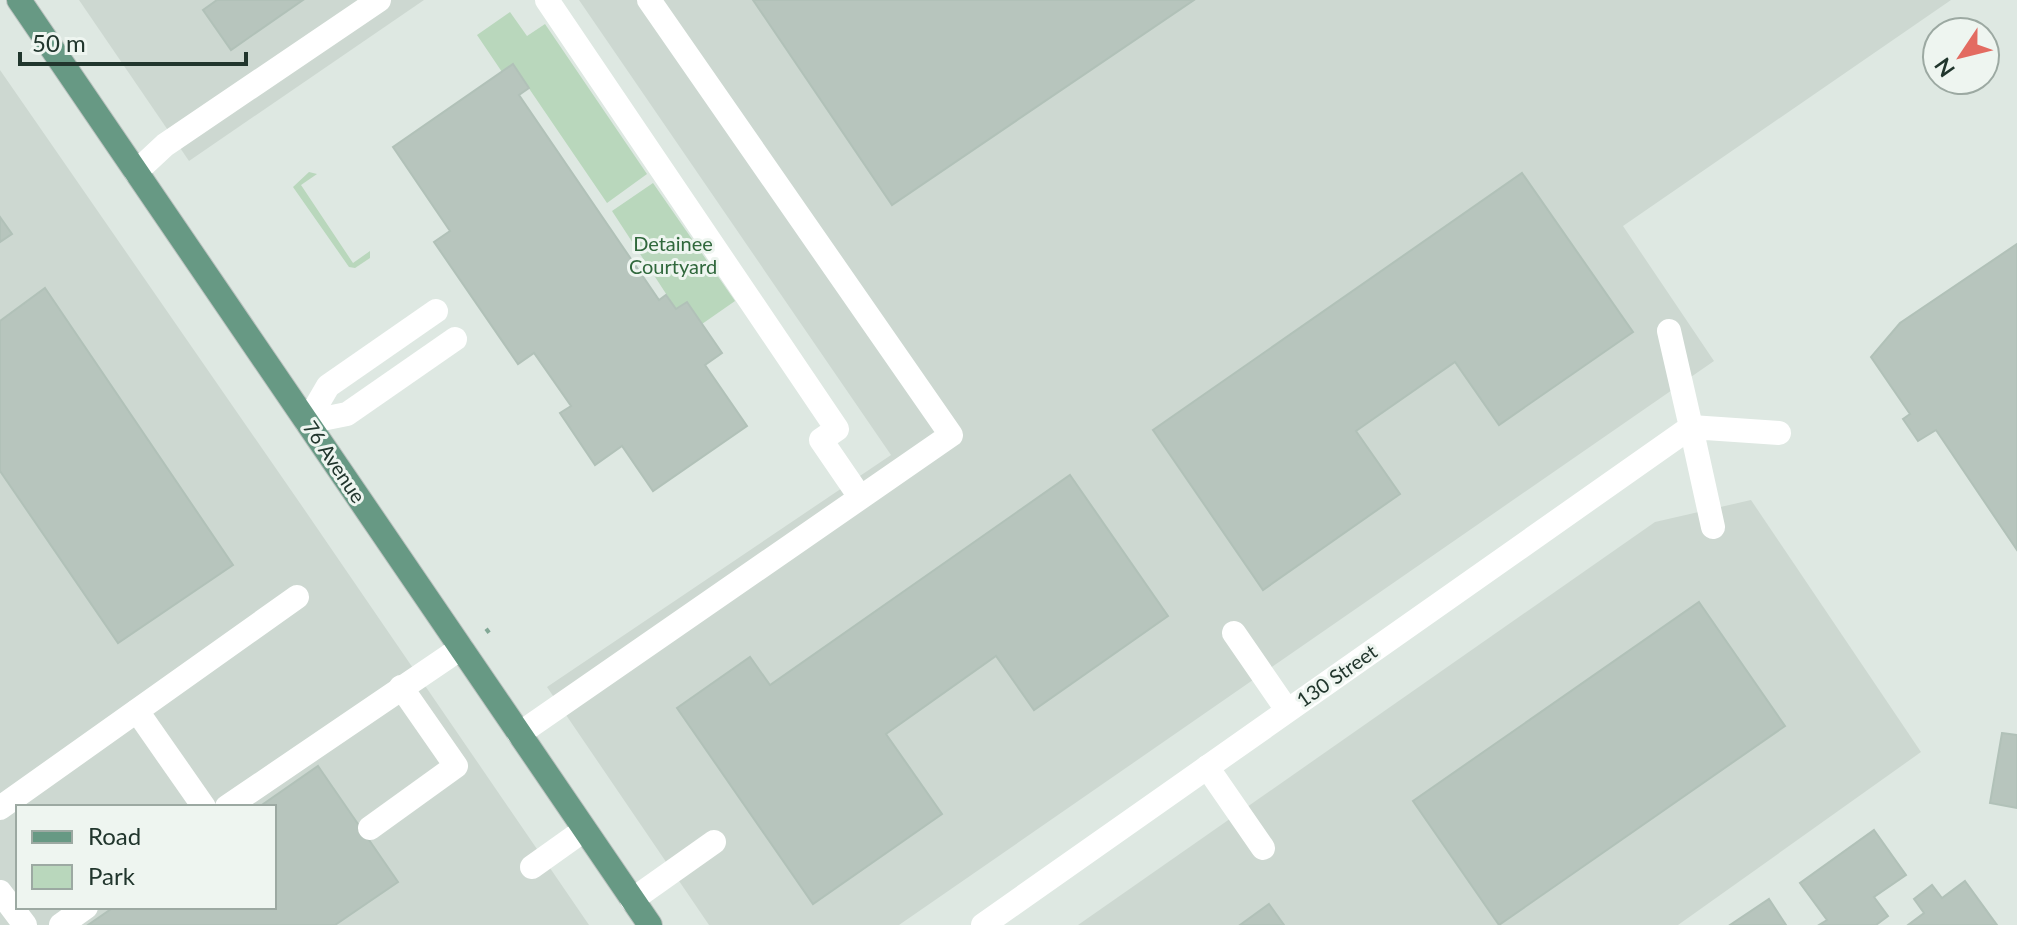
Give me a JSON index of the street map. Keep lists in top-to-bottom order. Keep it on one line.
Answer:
{"streets":{"main road":["76 Avenue"],"street":["130 Street"]},"parks":["Detainee Courtyard"],"legend":["Road","Park"],"scale_bar":"50 m","north":"bottom left"}
